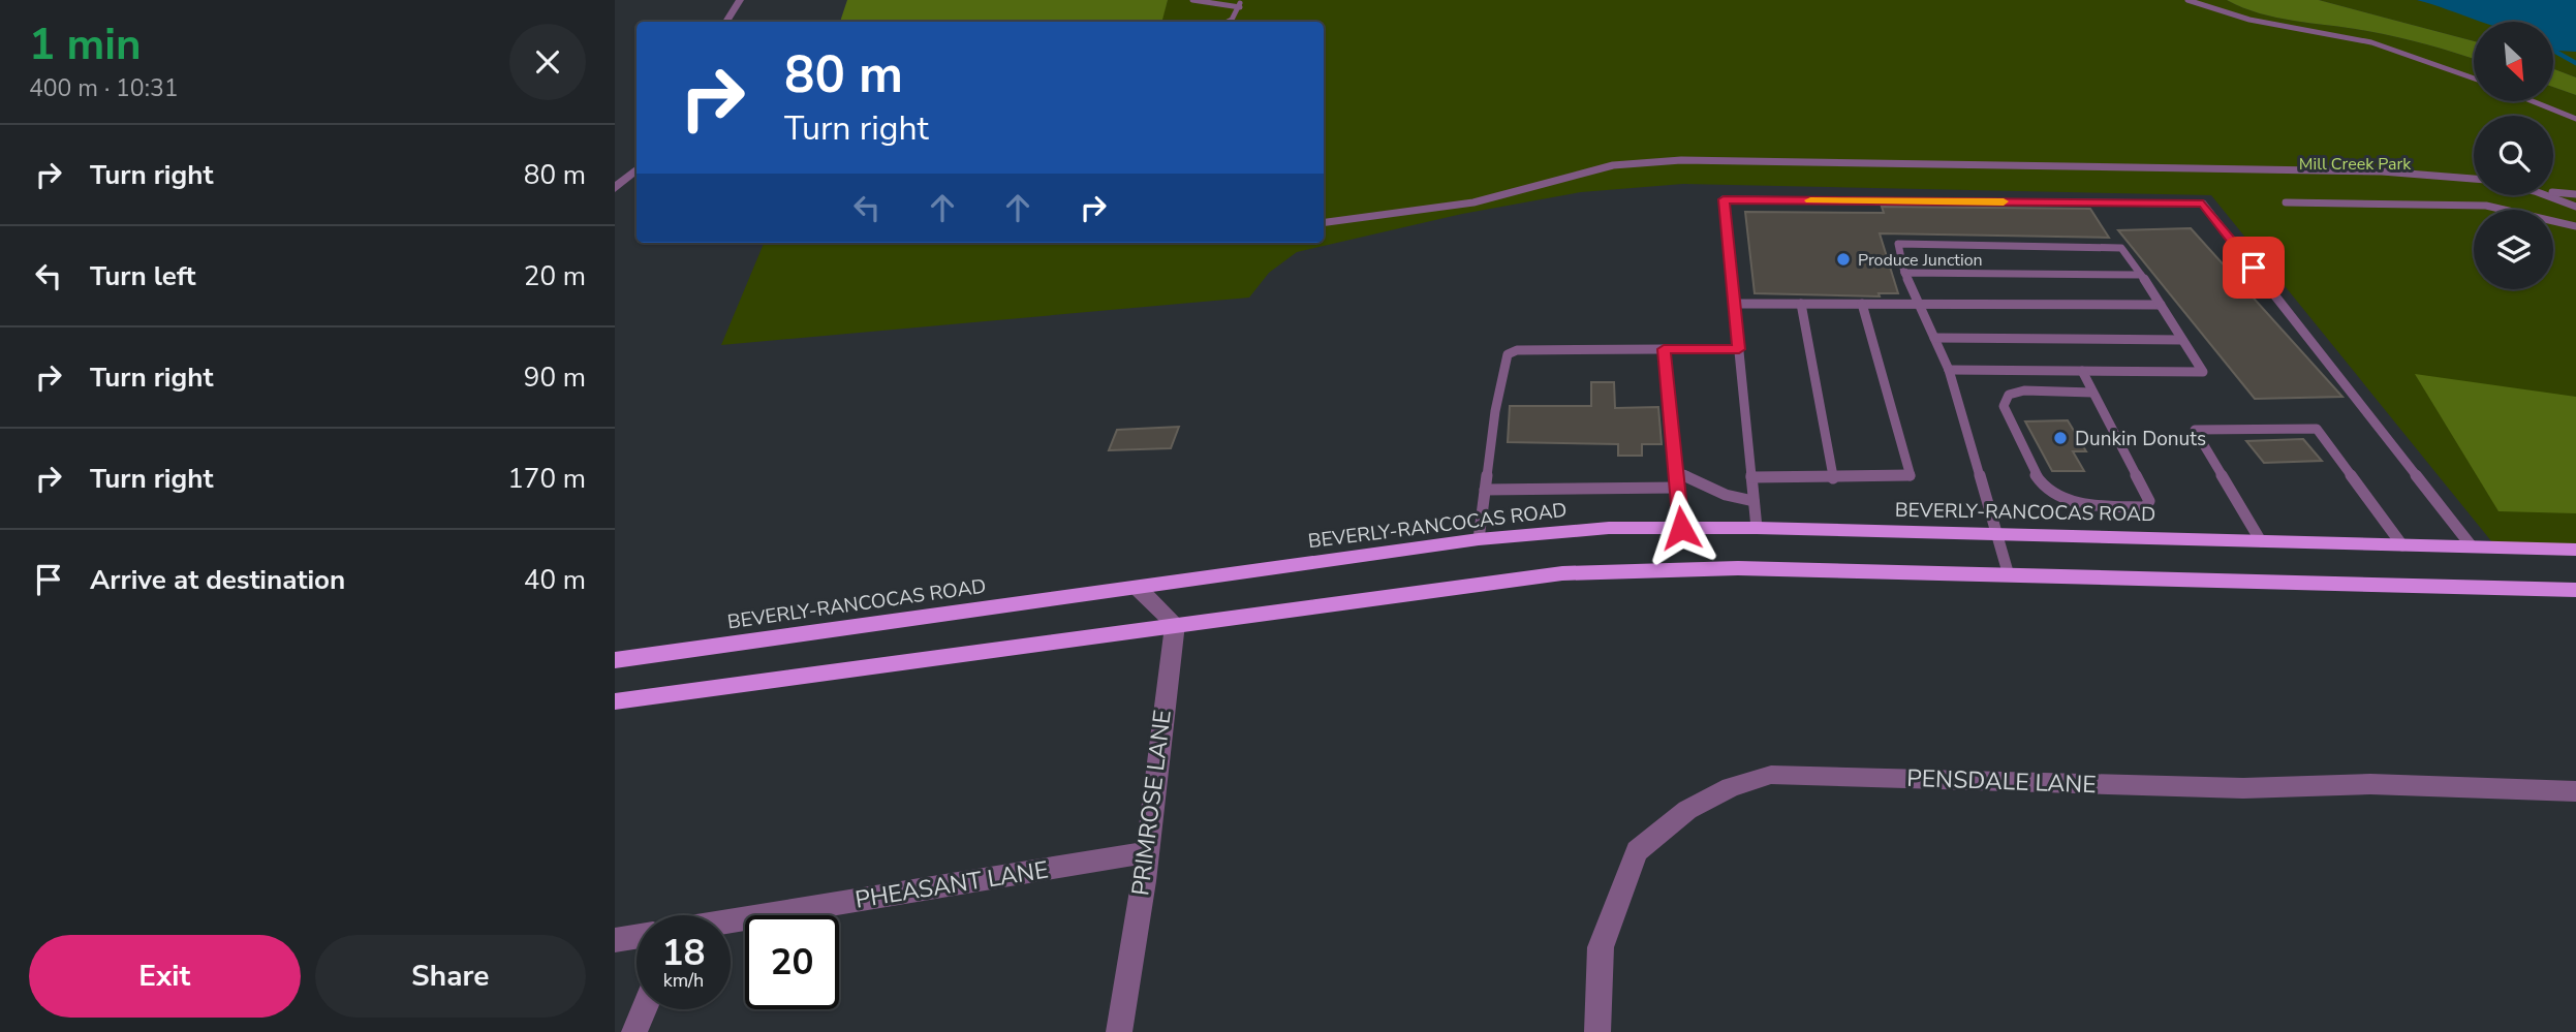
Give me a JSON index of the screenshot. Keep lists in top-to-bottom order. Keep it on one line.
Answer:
{"streets":{"main road":["BEVERLY-RANCOCAS ROAD"],"street":["PENSDALE LANE","PRIMROSE LANE","PHEASANT LANE"]},"crossings":[["PRIMROSE LANE","PHEASANT LANE"]],"parks":["Mill Creek Park"],"places":["Produce Junction","Dunkin Donuts"],"north":"bottom right","page":{"heading":["1 min","400 m · 10:31"],"turn":["80 m","Turn right"],"list":[{"name":"Turn right","value":"80 m"},{"name":"Turn left","value":"20 m"},{"name":"Turn right","value":"90 m"},{"name":"Turn right","value":"170 m"},{"name":"Arrive at destination","value":"40 m"}],"speed":"18 km/h","limit":"20","buttons":["Exit","Share"]}}
